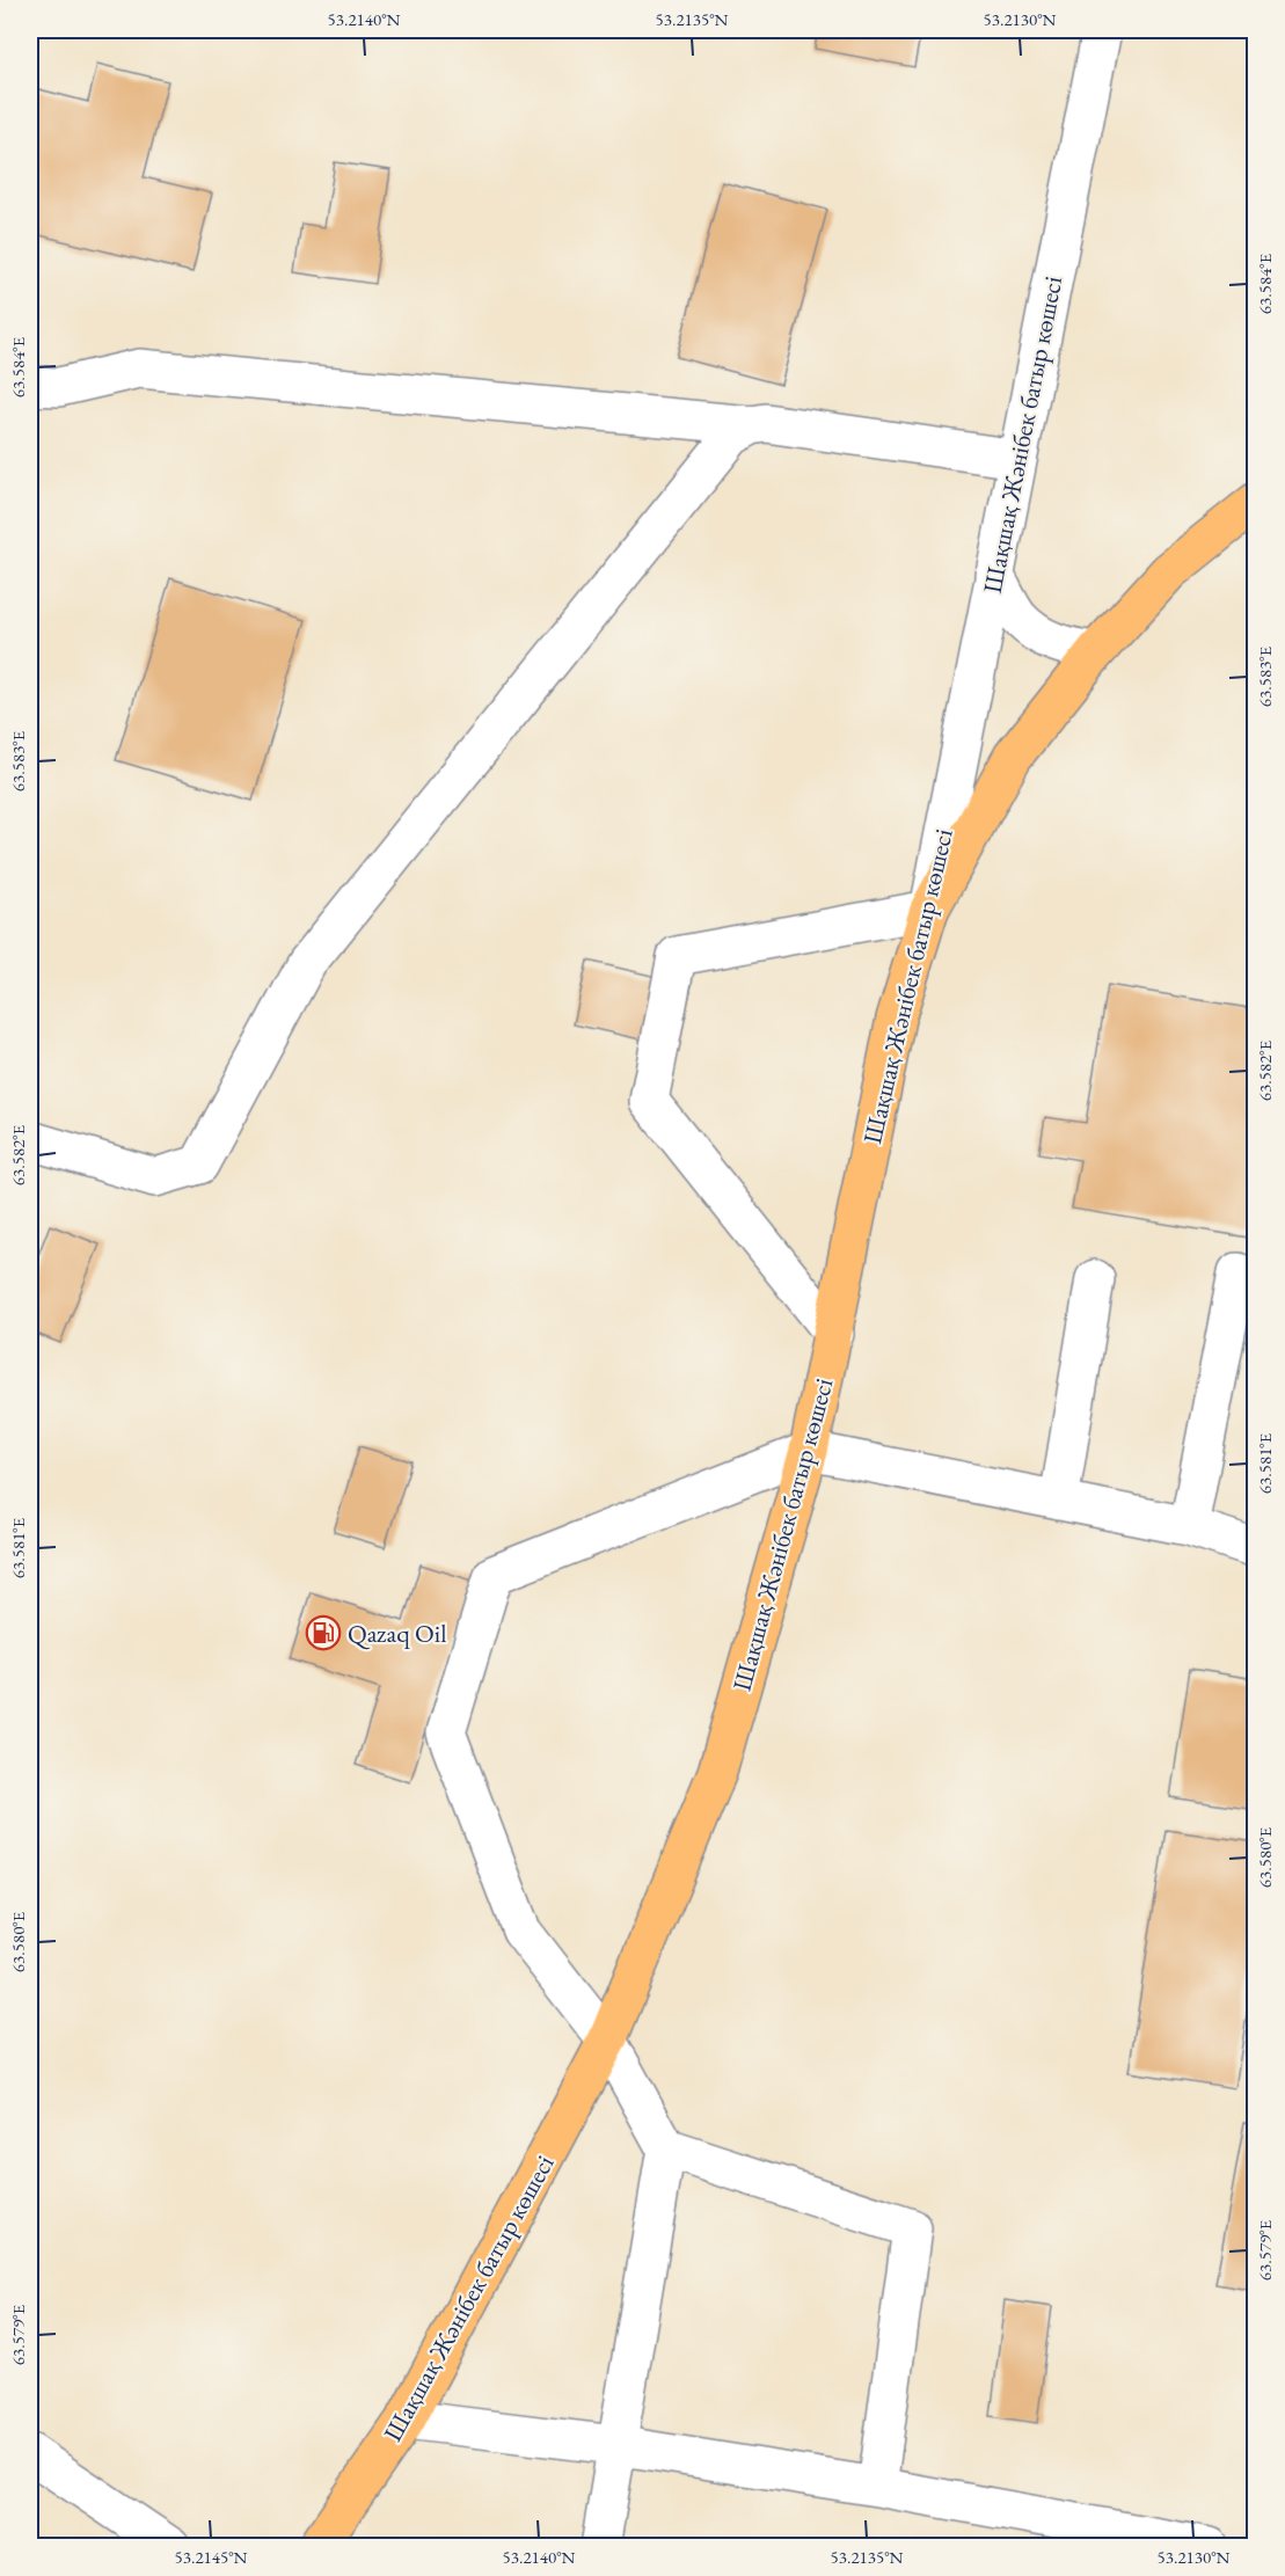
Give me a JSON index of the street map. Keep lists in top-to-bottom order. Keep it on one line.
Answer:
{"streets":{"main road":["Шақшақ Жәнібек батыр көшесі"]},"places":{"fuel station":["Qazaq Oil"]},"coordinates":["53.2140°N","53.2135°N","53.2130°N","63.584°E","63.583°E","63.582°E","63.581°E","63.580°E","63.579°E","53.2145°N"]}
